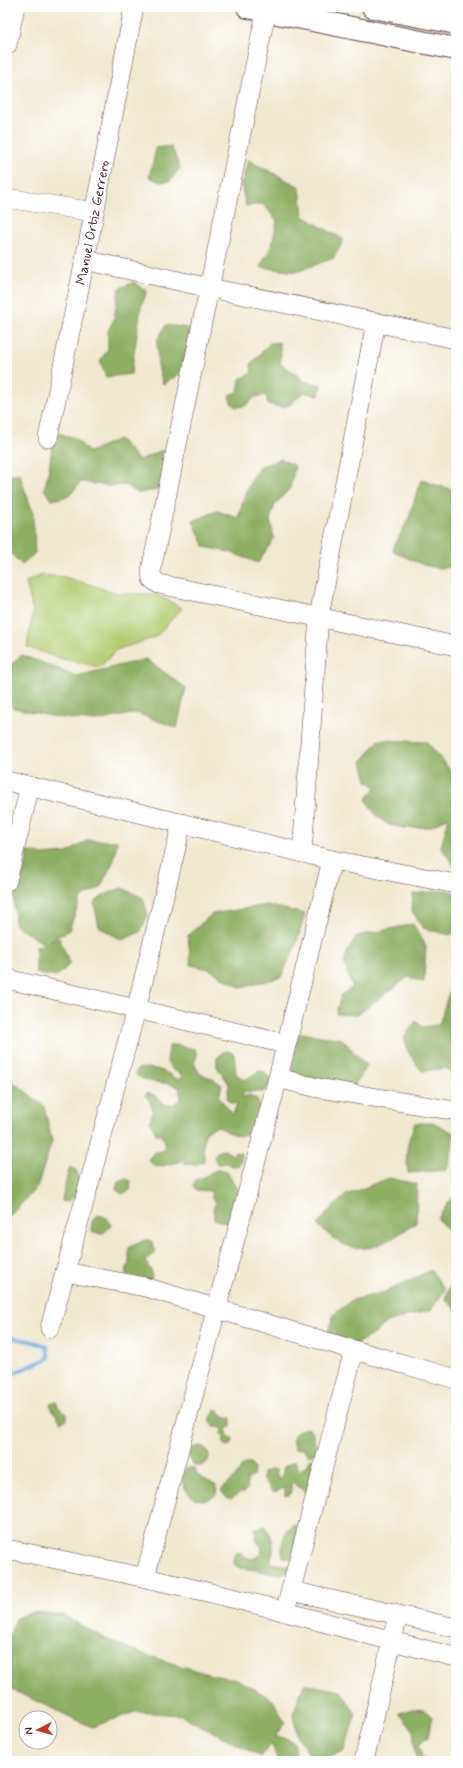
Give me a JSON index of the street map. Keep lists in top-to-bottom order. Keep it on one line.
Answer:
{"streets":{"street":["Manuel Ortiz Gerrero"]},"north":"left"}
